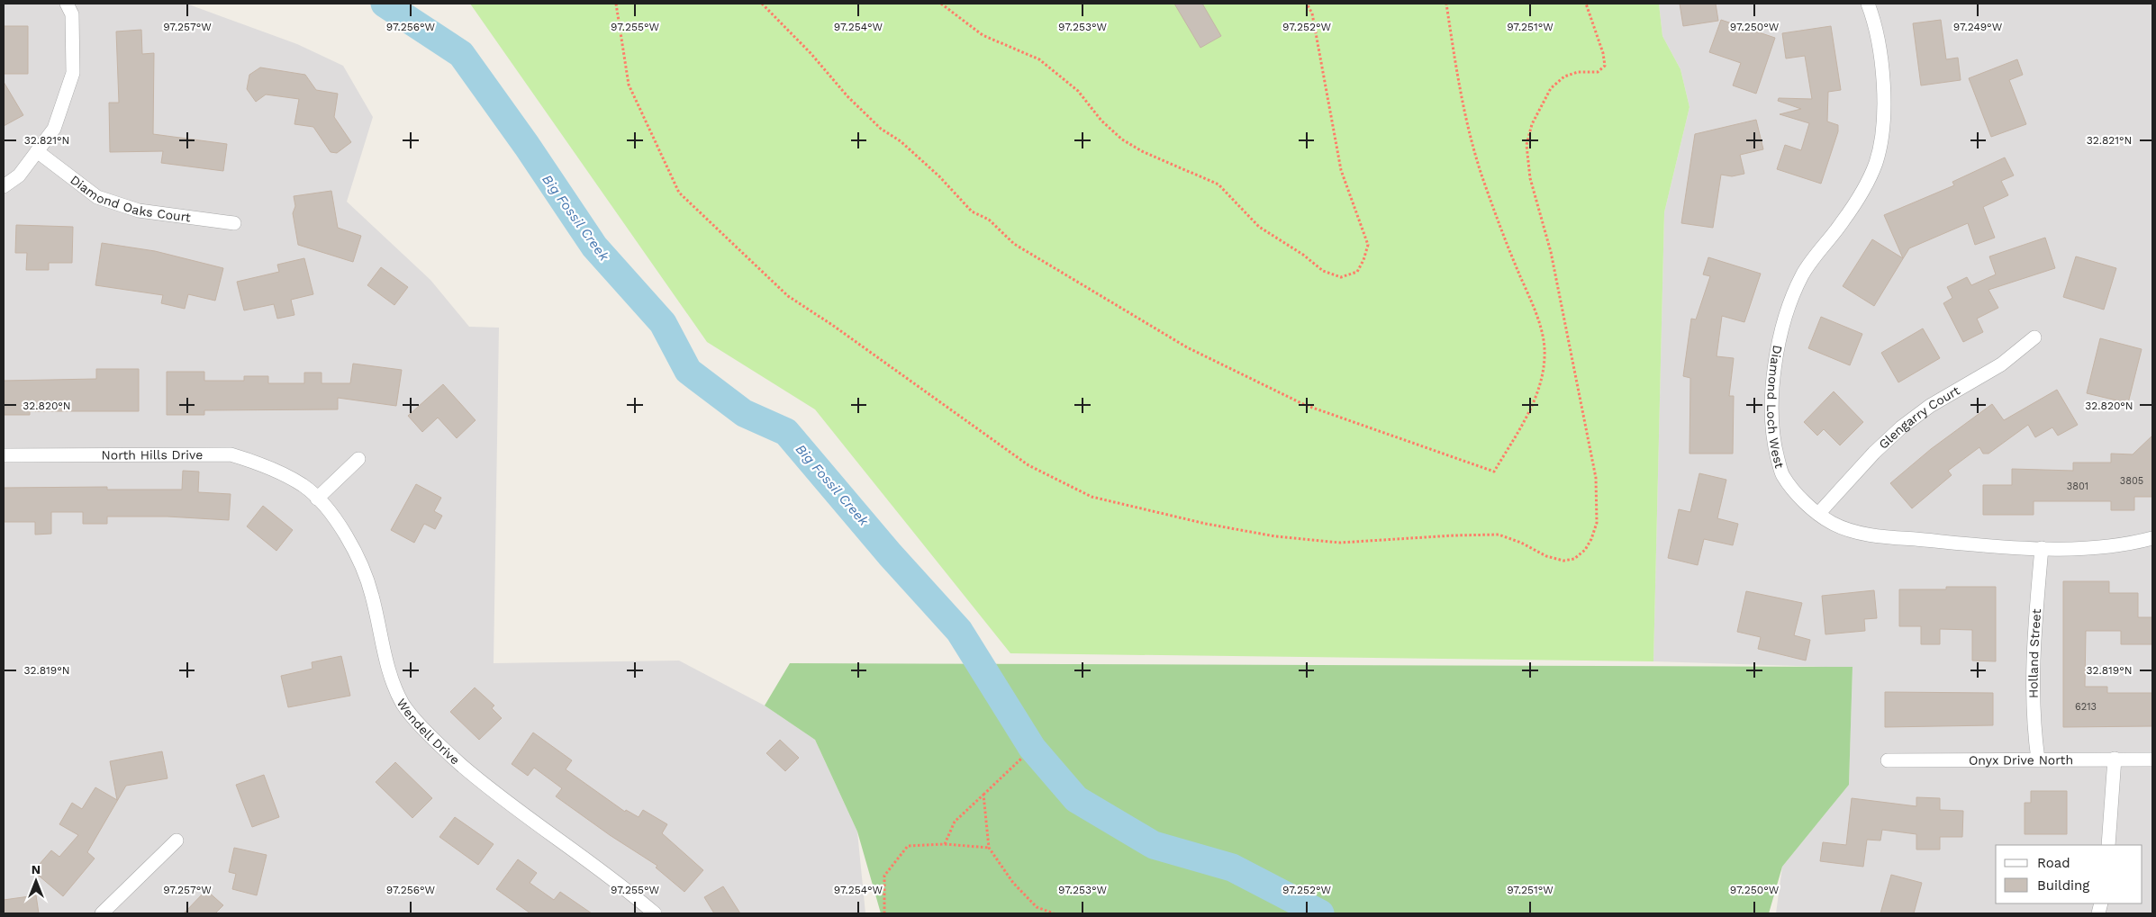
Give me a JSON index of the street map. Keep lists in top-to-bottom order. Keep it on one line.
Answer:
{"streets":{"street":["Diamond Oaks Court","Diamond Loch West","Glengarry Court","North Hills Drive","Holland Street","Wendell Drive","Onyx Drive North"]},"crossings":[["Diamond Loch West","Glengarry Court"],["Diamond Loch West","Holland Street"],["North Hills Drive","Wendell Drive"],["Holland Street","Onyx Drive North"]],"water":["Big Fossil Creek"],"house_numbers":["3805","3801","6213"],"legend":["Road","Building"],"north":"top","coordinates":["97.257°W","97.256°W","97.255°W","97.254°W","97.253°W","97.252°W","97.251°W","97.250°W","97.249°W","32.821°N","32.820°N","32.819°N"]}
